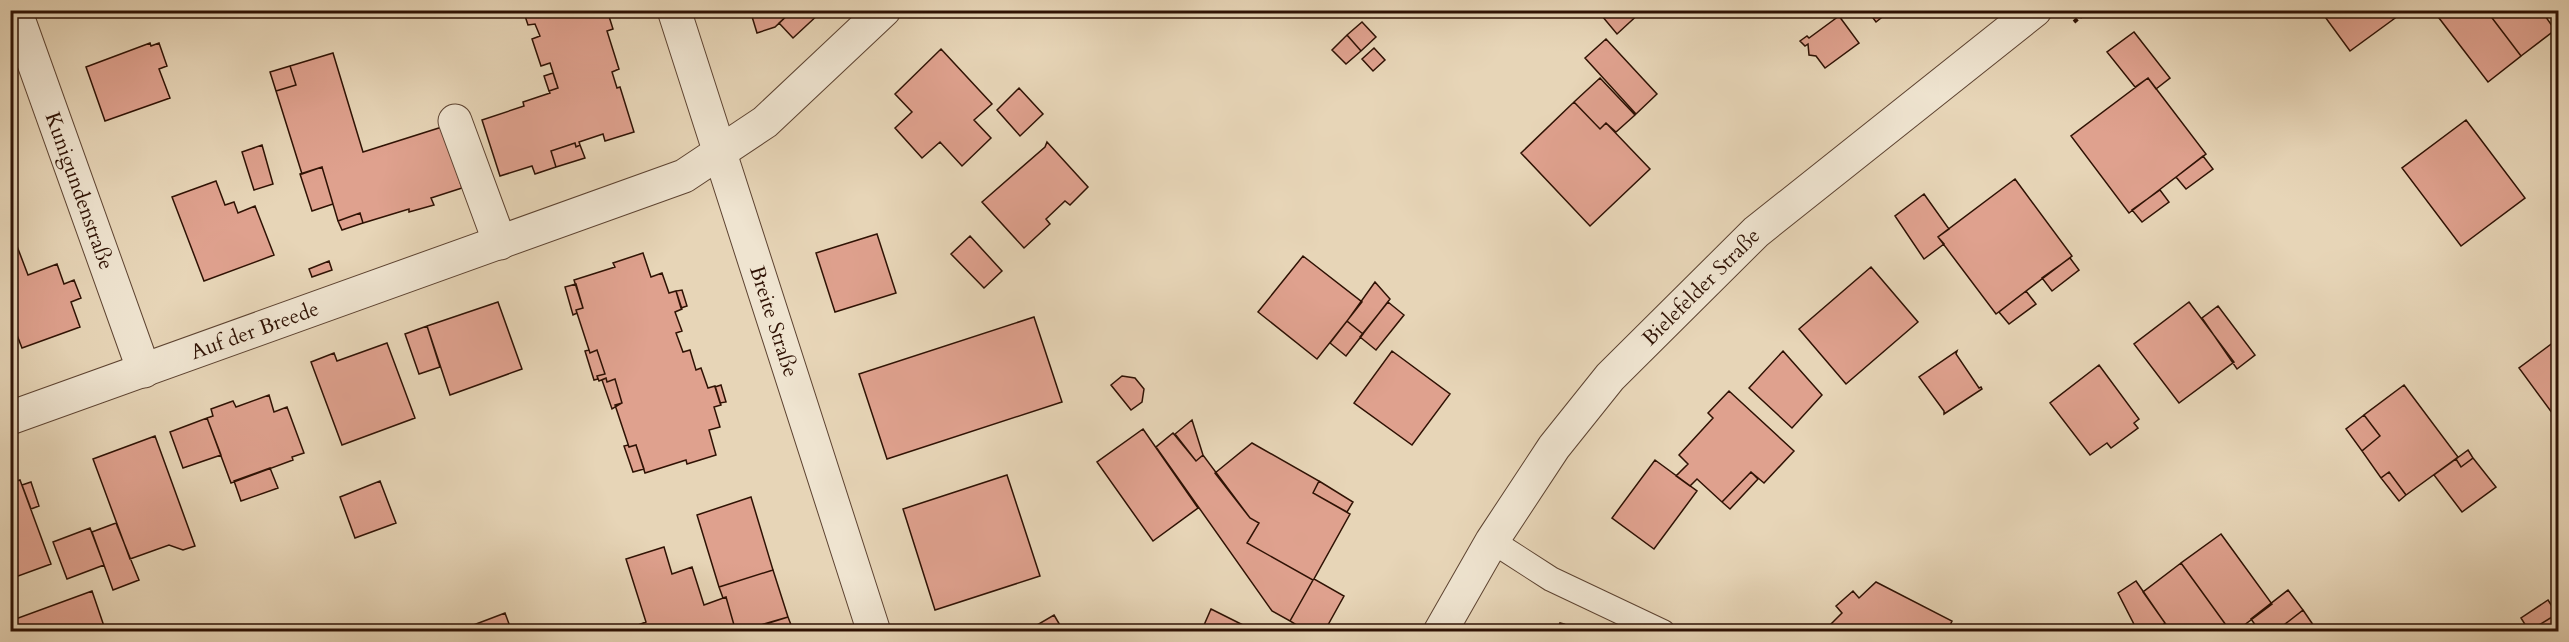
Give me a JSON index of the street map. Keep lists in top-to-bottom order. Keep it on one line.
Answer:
{"streets":{"street":["Kunigundenstraße","Bielefelder Straße","Breite Straße","Auf der Breede"]},"crossings":[["Kunigundenstraße","Auf der Breede"],["Breite Straße","Auf der Breede"]]}
